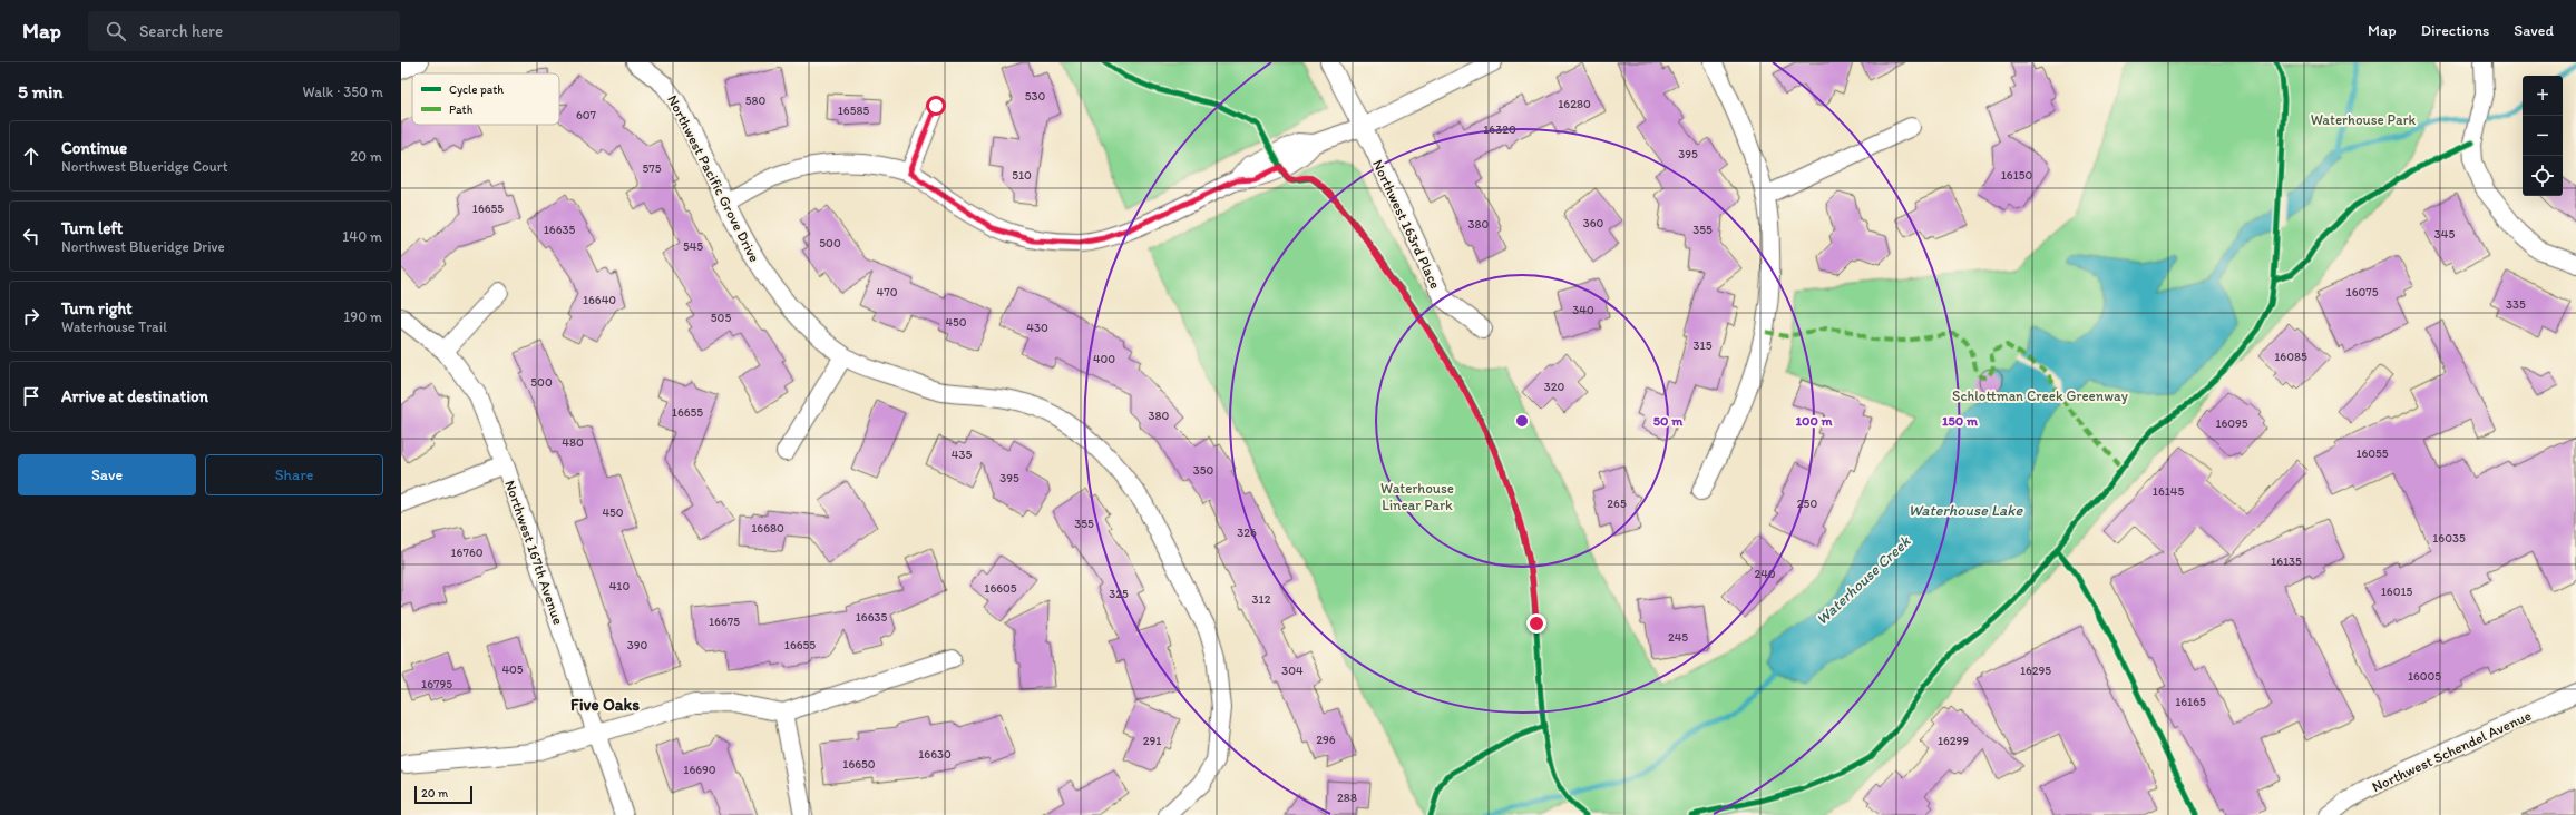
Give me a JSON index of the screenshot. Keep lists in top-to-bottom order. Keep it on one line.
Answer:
{"streets":{"street":["Northwest Pacific Grove Drive","Northwest 163rd Place","Northwest 167th Avenue","Northwest Schendel Avenue"]},"districts":["Five Oaks"],"water":["Waterhouse Lake","Waterhouse Creek"],"parks":["Waterhouse Park","Schlottman Creek Greenway","Waterhouse Linear Park"],"house_numbers":["530","580","16280","16585","607","16320","395","575","510","16150","16655","360","380","16635","355","345","500","545","470","16075","16640","335","340","505","450","430","315","16085","400","500","320","16655","380","16095","480","16055","435","350","395","16145","265","250","450","355","16680","326","16035","16760","16135","240","410","16605","16015","325","312","16635","16675","245","390","16655","405","304","16295","16005","16795","16165","296","291","16299","16630","16650","16690","288"],"legend":["Cycle path","Path"],"scale_bar":"20 m","page":{"header":"Map","search":"Search here","nav":["Map","Directions","Saved"],"heading":["5 min","Walk · 350 m"],"map_buttons":["+","−"],"list":[["Continue","Northwest Blueridge Court","20 m"],["Turn left","Northwest Blueridge Drive","140 m"],["Turn right","Waterhouse Trail","190 m"],"Arrive at destination"],"buttons":["Save","Share"],"scale":"20 m"},"rings":["50 m","100 m","150 m"]}
